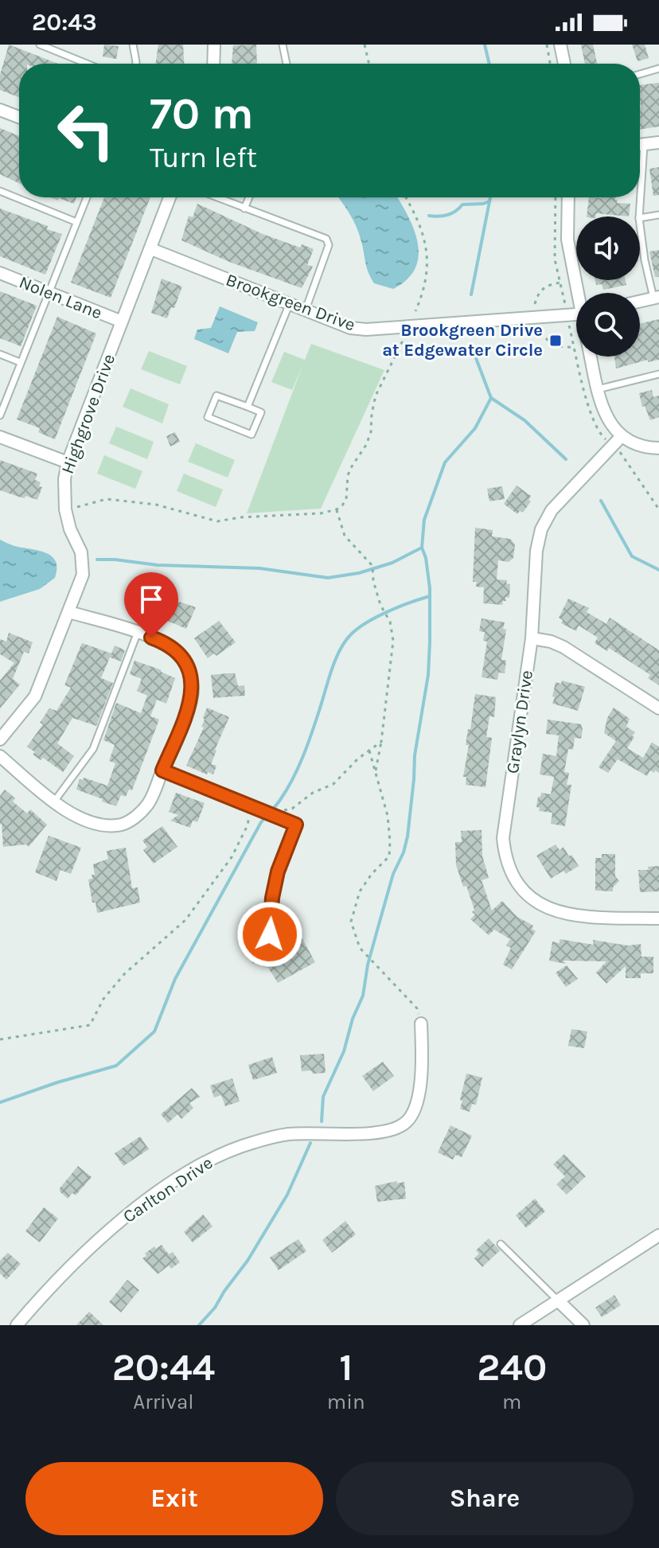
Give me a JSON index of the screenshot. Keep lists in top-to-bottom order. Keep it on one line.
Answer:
{"streets":{"street":["Nolen Lane","Brookgreen Drive","Highgrove Drive","Graylyn Drive","Carlton Drive"]},"crossings":[["Nolen Lane","Highgrove Drive"],["Brookgreen Drive","Highgrove Drive"]],"places":{"transit":["Brookgreen Drive at Edgewater Circle"]},"page":{"status":"20:43","turn":["70 m","Turn left"],"eta":["20:44","Arrival","1","min","240","m"],"buttons":["Exit","Share"]}}
